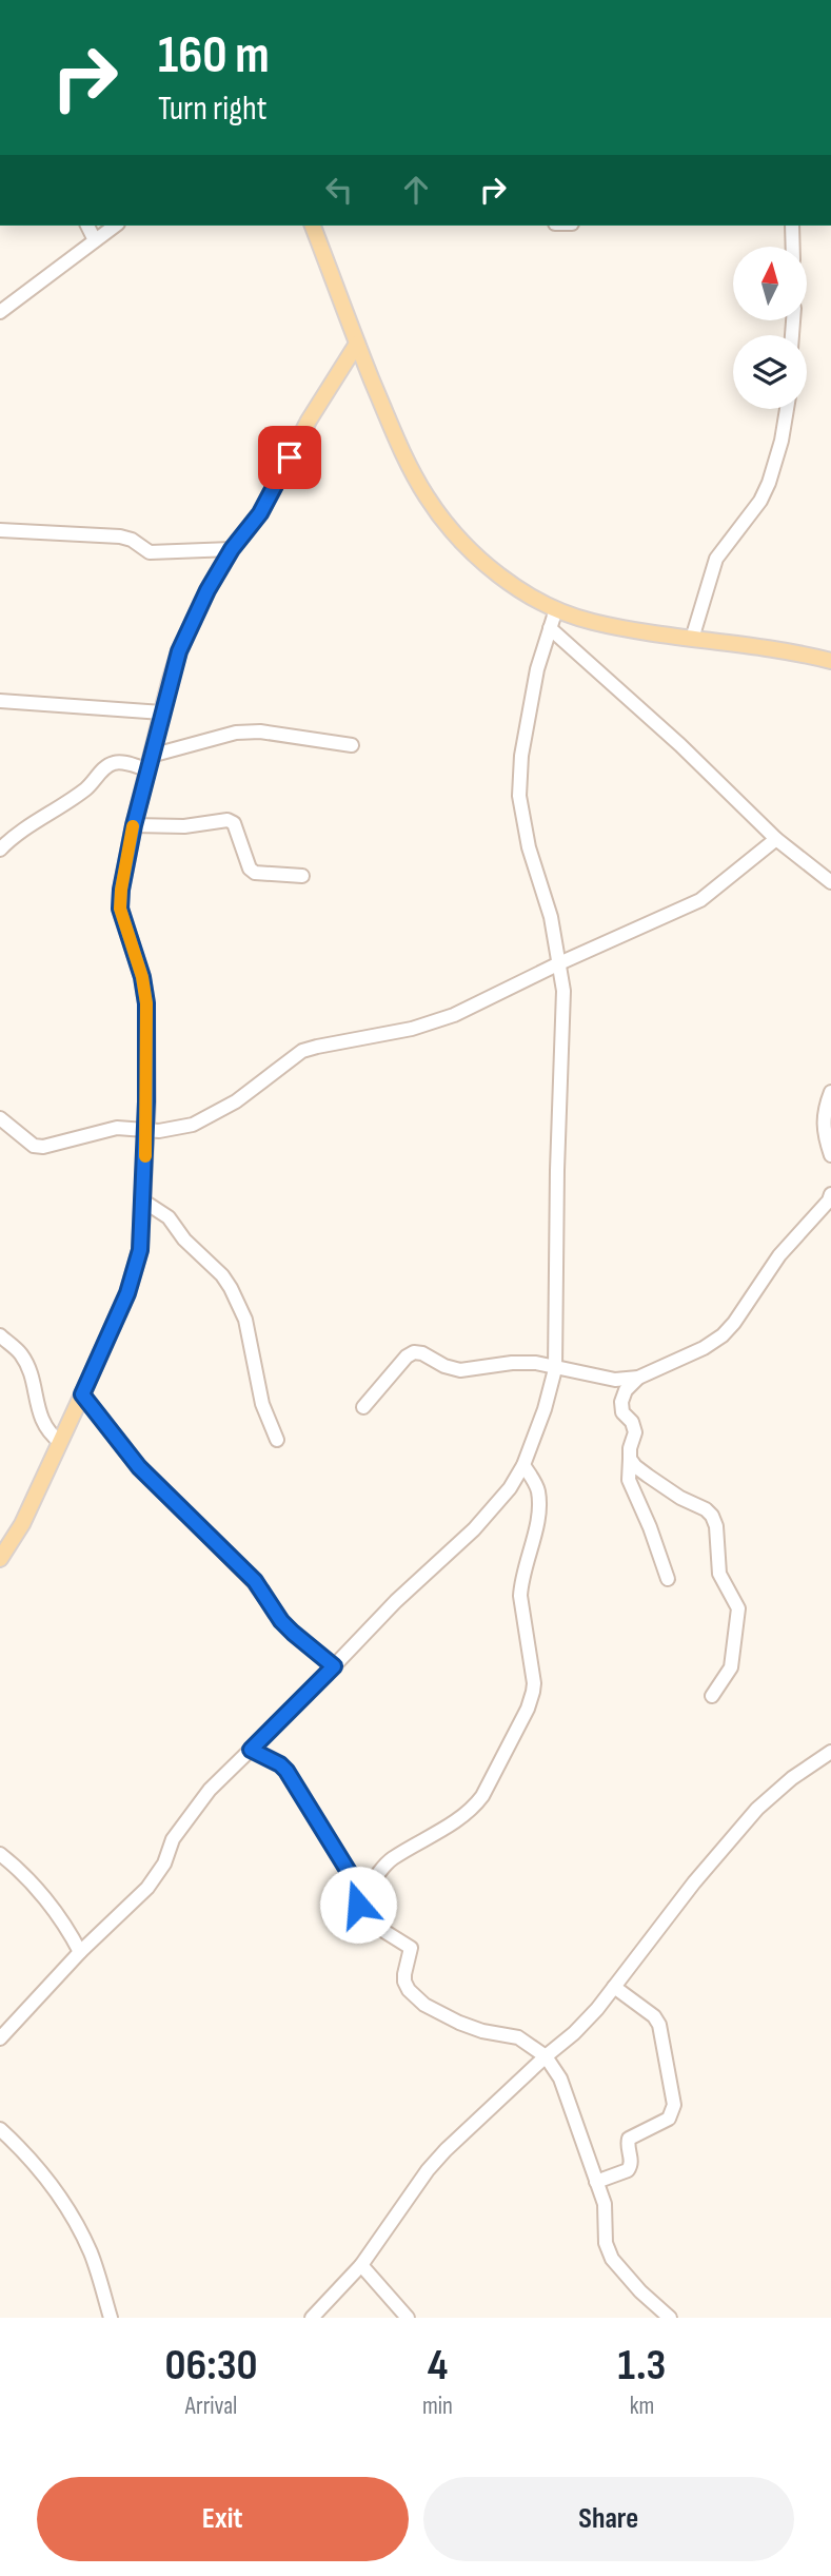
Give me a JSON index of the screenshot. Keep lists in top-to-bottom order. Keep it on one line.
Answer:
{"north":"top","page":{"turn":["160 m","Turn right"],"eta":["06:30","Arrival","4","min","1.3","km"],"buttons":["Exit","Share"]}}
